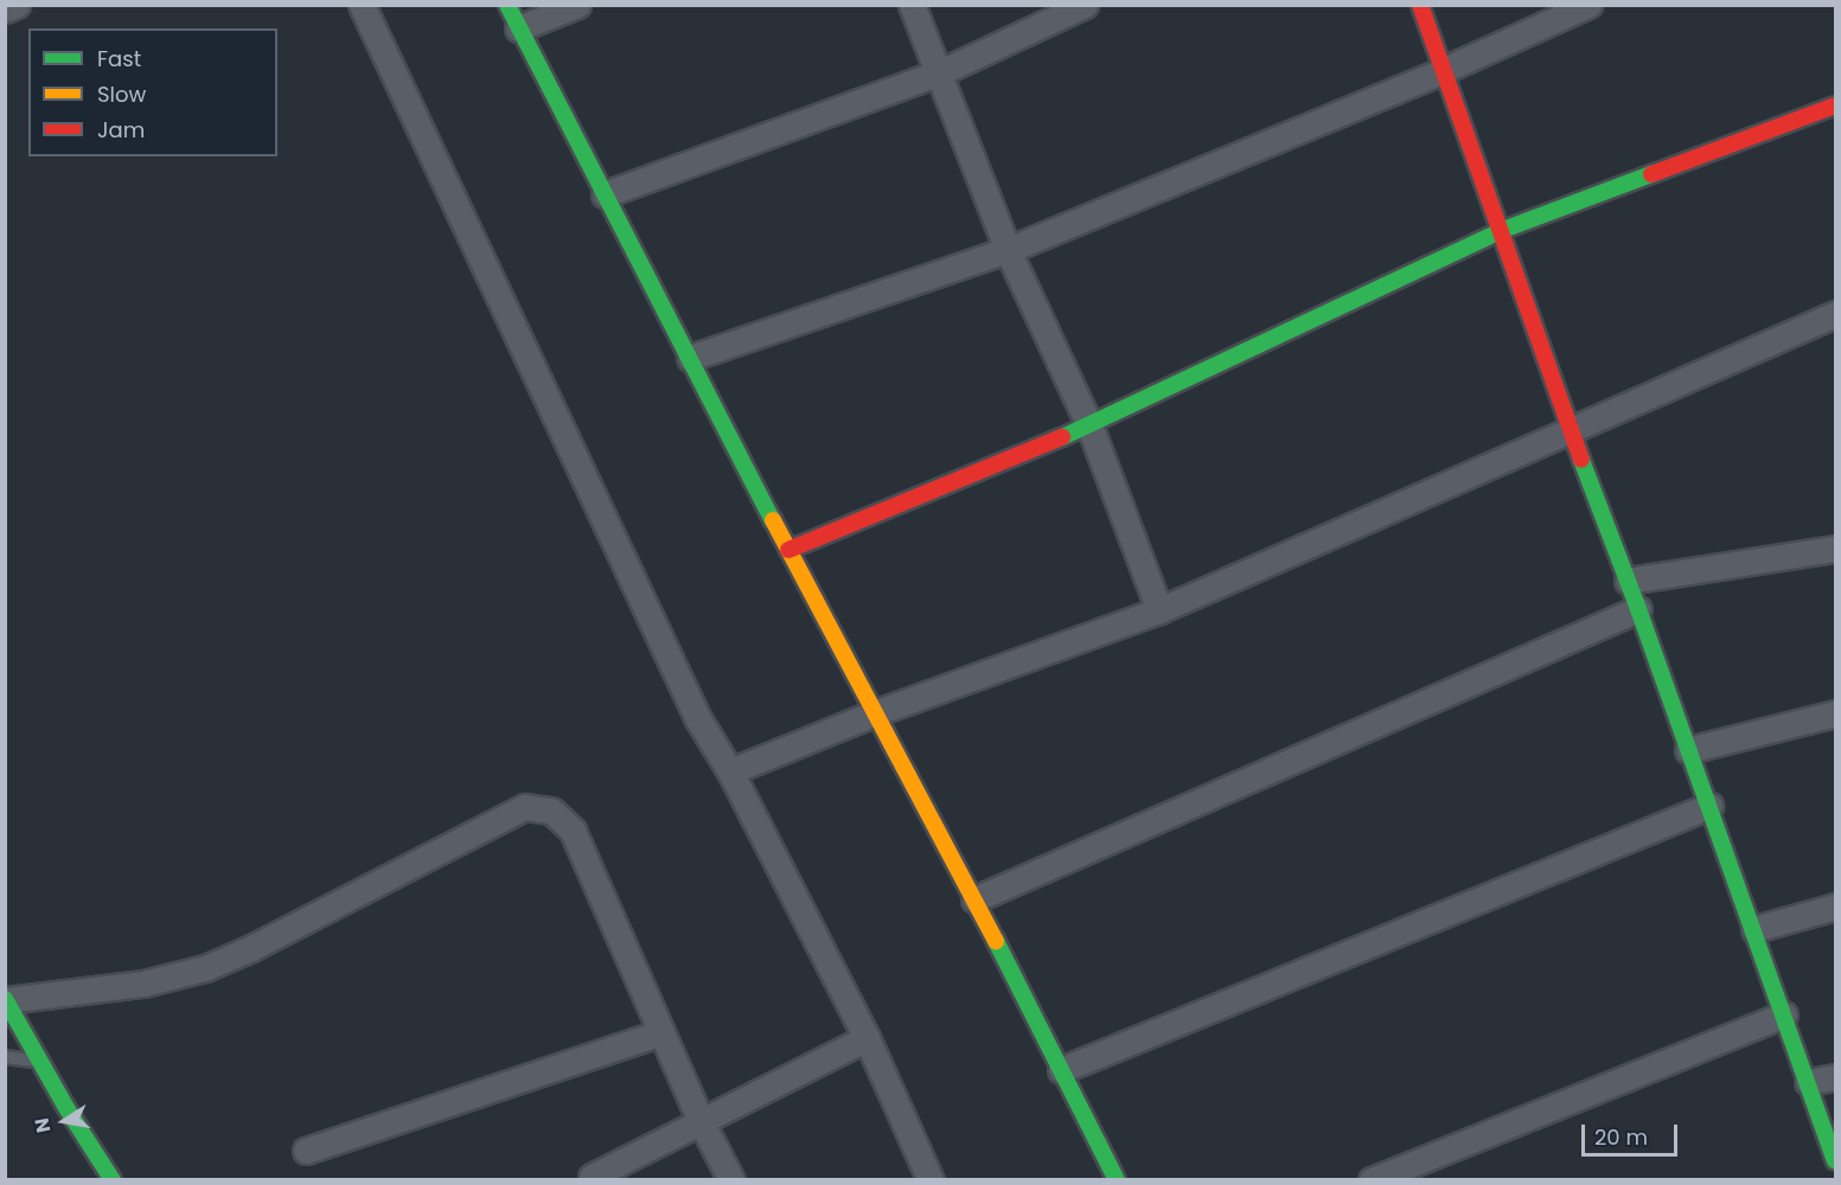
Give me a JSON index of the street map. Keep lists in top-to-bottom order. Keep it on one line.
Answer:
{"legend":["Fast","Slow","Jam"],"scale_bar":"20 m","north":"left"}
